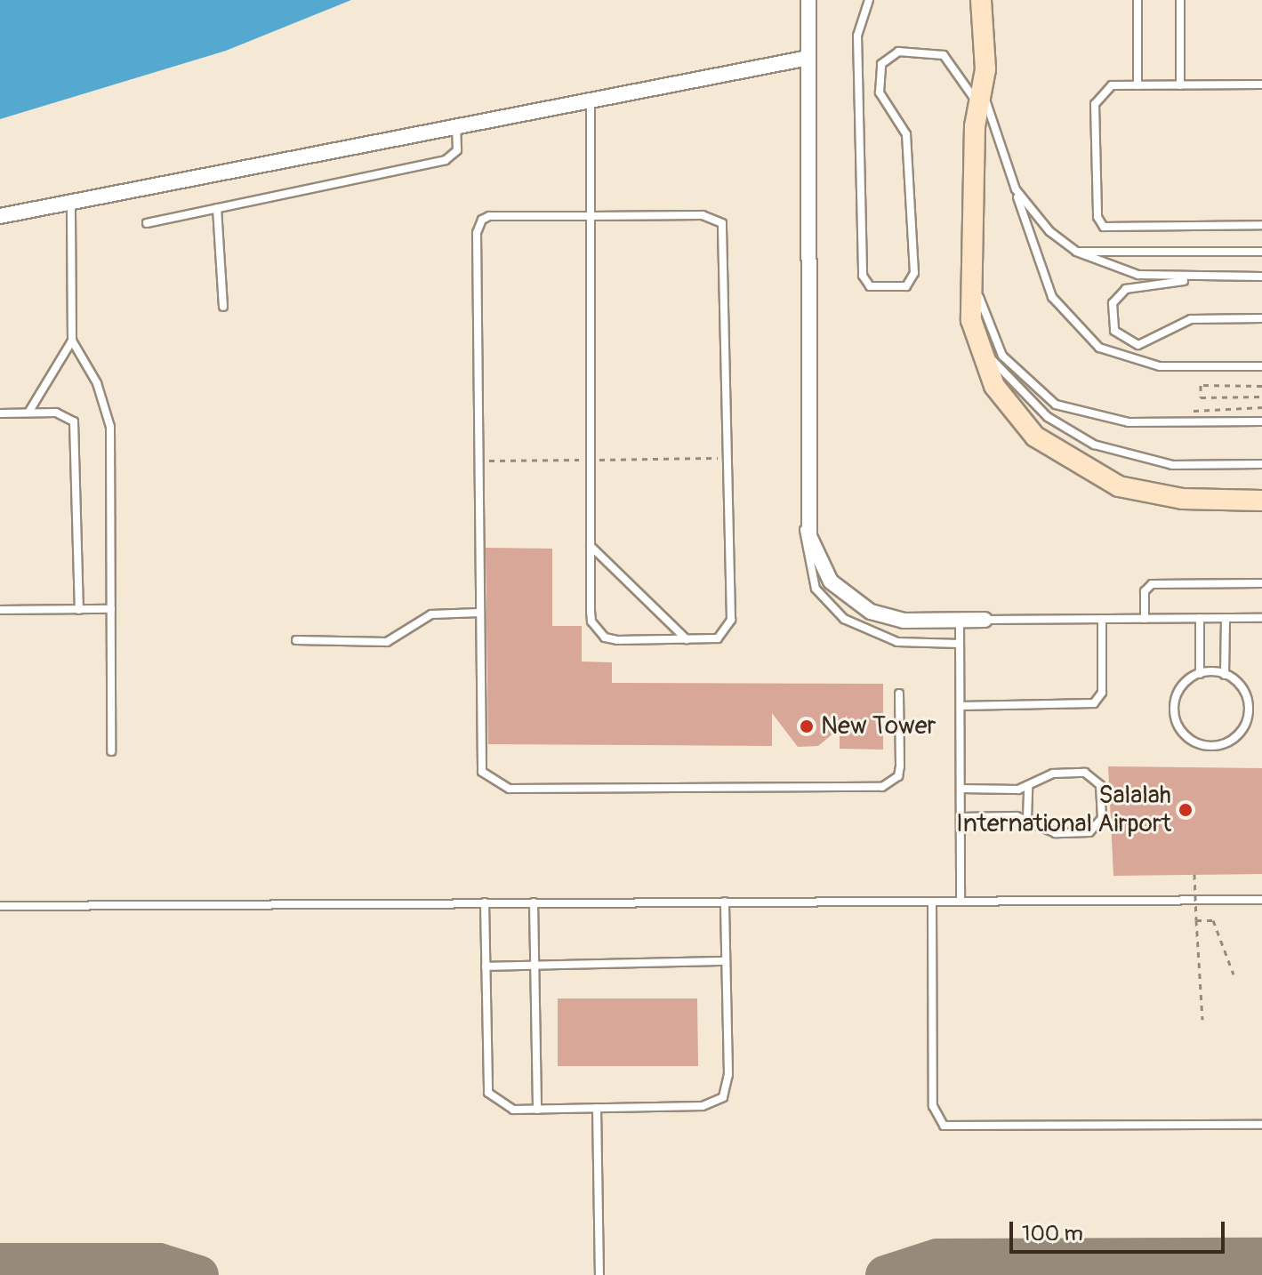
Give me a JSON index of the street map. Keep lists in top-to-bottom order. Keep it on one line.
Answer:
{"places":["New Tower","Salalah International Airport"],"scale_bar":"100 m"}
